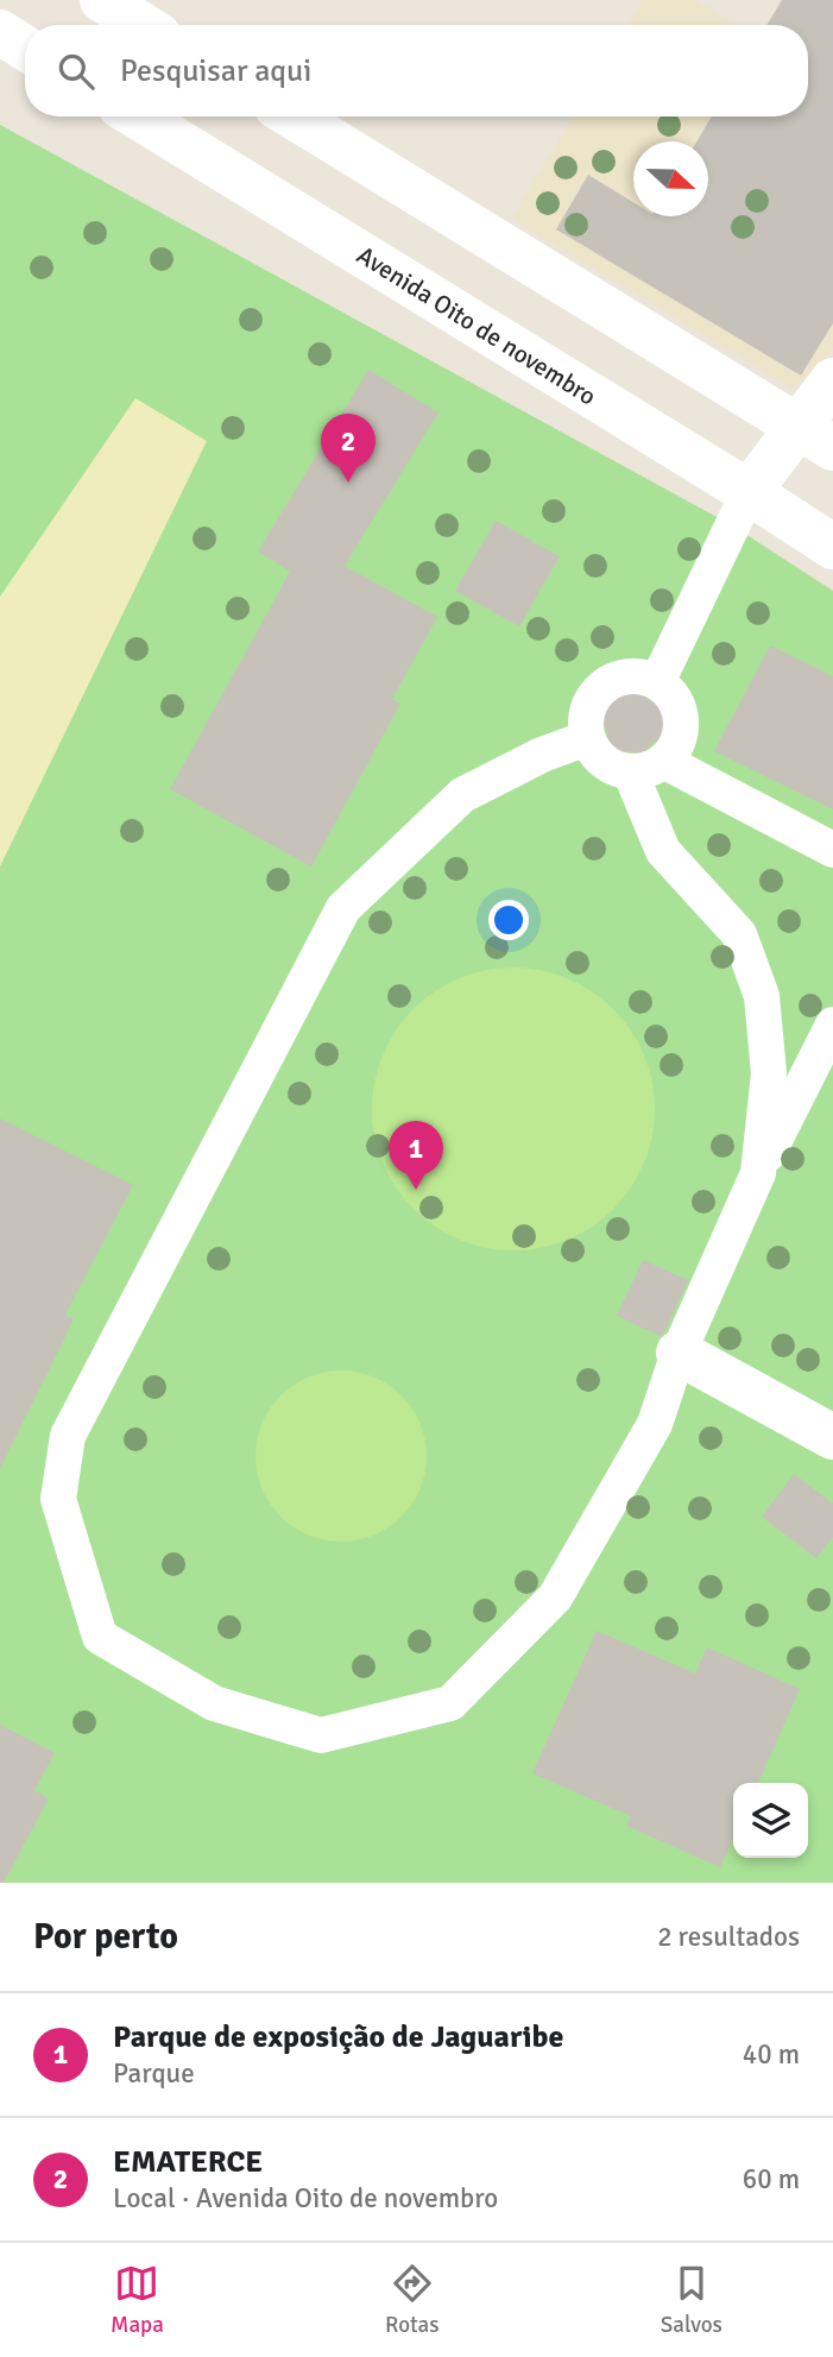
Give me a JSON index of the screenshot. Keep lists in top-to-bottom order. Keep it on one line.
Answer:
{"streets":{"main road":["Avenida Oito de novembro"]},"north":"right","page":{"search":"Pesquisar aqui","pins":["2","1"],"heading":["Por perto","2 resultados"],"list":[{"mark":"1","name":"Parque de exposição de Jaguaribe","note":"Parque","value":"40 m"},{"mark":"2","name":"EMATERCE","note":"Local · Avenida Oito de novembro","value":"60 m"}],"nav":["Mapa","Rotas","Salvos"]}}
